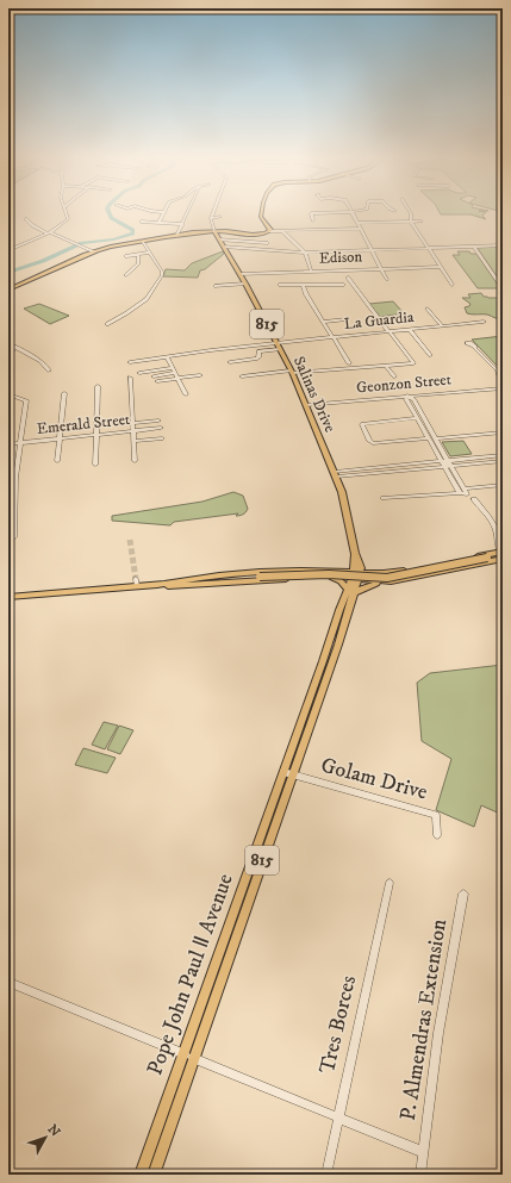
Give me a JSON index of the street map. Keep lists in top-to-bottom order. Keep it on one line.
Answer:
{"streets":{"main road":["815","Salinas Drive","Pope John Paul Ⅱ Avenue"],"street":["Edison","La Guardia","Geonzon Street","Emerald Street","Golam Drive","P. Almendras Extension","Tres Borces"]},"crossings":[["Edison","Salinas Drive"],["La Guardia","Salinas Drive"],["Geonzon Street","Salinas Drive"],["Salinas Drive","Pope John Paul Ⅱ Avenue"],["Golam Drive","Pope John Paul Ⅱ Avenue"],["Pope John Paul Ⅱ Avenue","P. Almendras Extension"],["P. Almendras Extension","Tres Borces"]],"north":"top right"}
